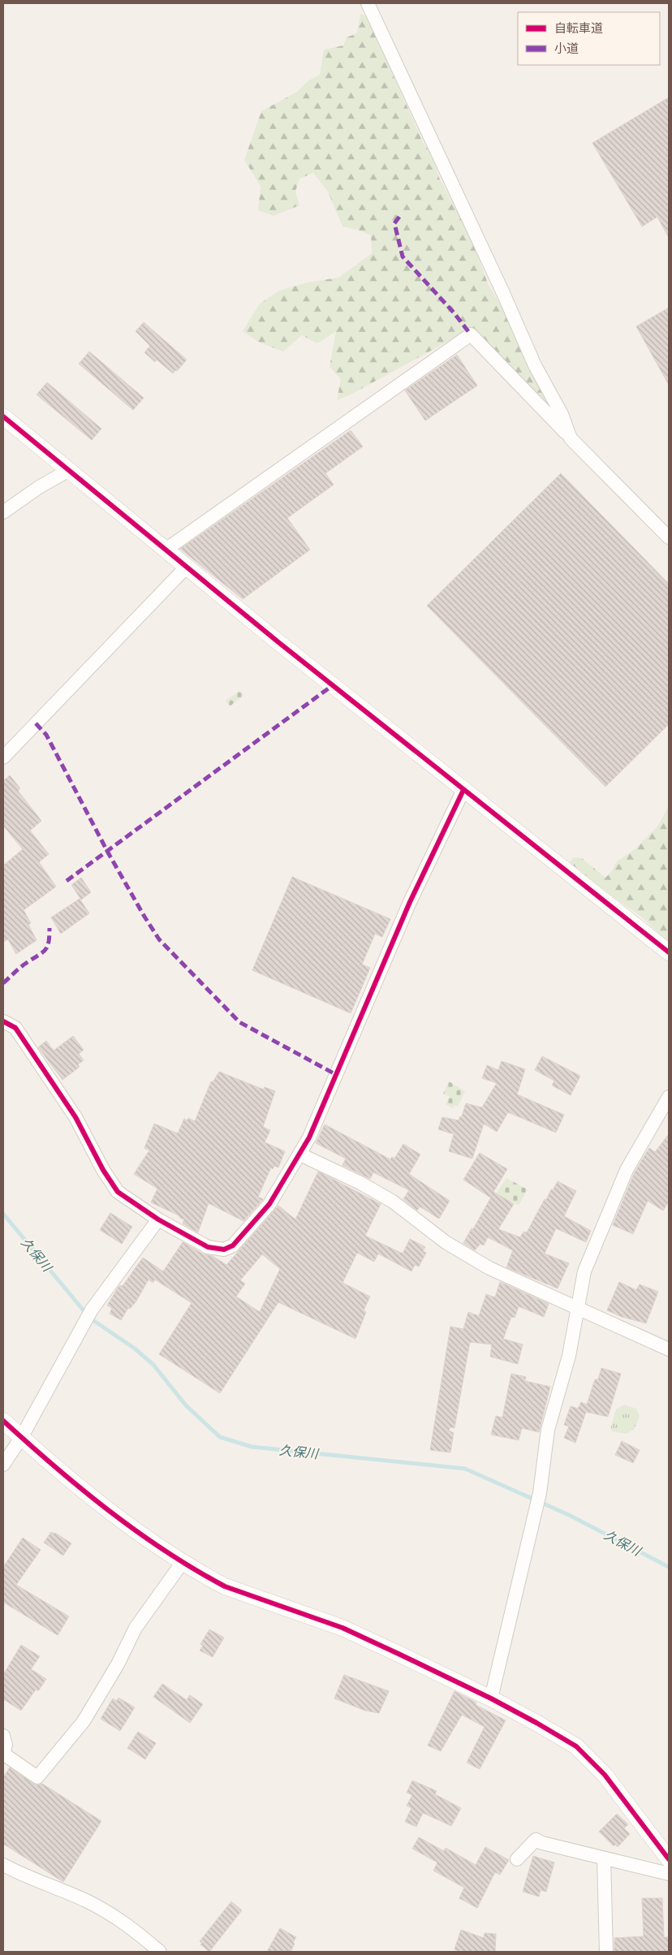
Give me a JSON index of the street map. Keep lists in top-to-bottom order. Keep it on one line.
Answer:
{"water":["久保川"],"legend":["自転車道","小道"]}
